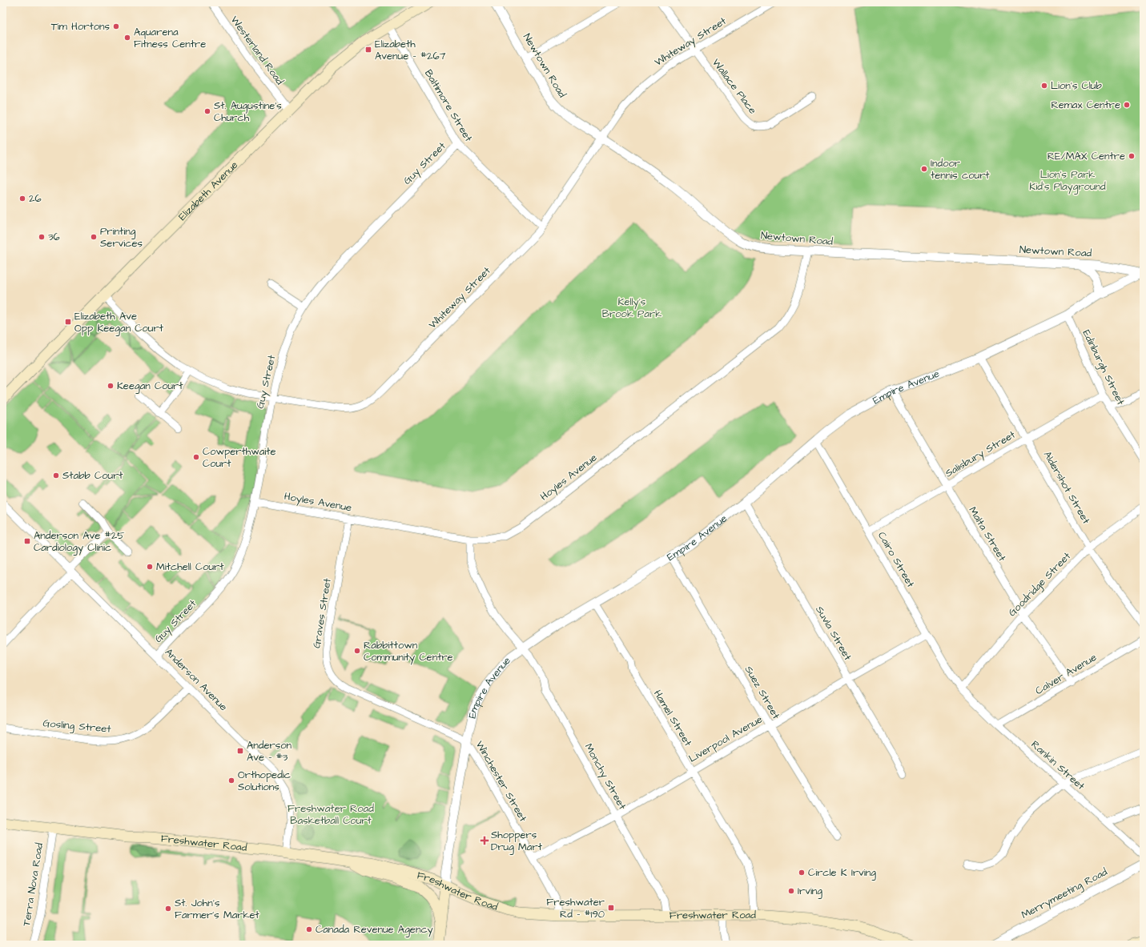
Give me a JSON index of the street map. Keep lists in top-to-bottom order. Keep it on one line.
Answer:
{"streets":{"main road":["Elizabeth Avenue","Empire Avenue","Freshwater Road"],"street":["Whiteway Street","Westerland Road","Newtown Road","Wallace Place","Baltimore Street","Guy Street","Edinburgh Street","Salisbury Street","Hoyles Avenue","Aldershot Street","Malta Street","Cairo Street","Goodridge Street","Graves Street","Suvla Street","Calver Avenue","Anderson Avenue","Suez Street","Hamel Street","Gosling Street","Liverpool Avenue","Rankin Street","Monchy Street","Winchester Street","Terra Nova Road","Merrymeeting Road"]},"crossings":[["Whiteway Street","Newtown Road"],["Whiteway Street","Wallace Place"],["Whiteway Street","Baltimore Street"],["Whiteway Street","Guy Street"],["Whiteway Street","Elizabeth Avenue"],["Westerland Road","Elizabeth Avenue"],["Newtown Road","Empire Avenue"],["Newtown Road","Hoyles Avenue"],["Baltimore Street","Guy Street"],["Baltimore Street","Elizabeth Avenue"],["Guy Street","Hoyles Avenue"],["Guy Street","Anderson Avenue"],["Edinburgh Street","Empire Avenue"],["Edinburgh Street","Salisbury Street"],["Empire Avenue","Aldershot Street"],["Empire Avenue","Malta Street"],["Empire Avenue","Cairo Street"],["Empire Avenue","Graves Street"],["Empire Avenue","Suvla Street"],["Empire Avenue","Suez Street"],["Empire Avenue","Hamel Street"],["Empire Avenue","Monchy Street"],["Empire Avenue","Winchester Street"],["Empire Avenue","Freshwater Road"],["Salisbury Street","Aldershot Street"],["Salisbury Street","Malta Street"],["Salisbury Street","Cairo Street"],["Hoyles Avenue","Graves Street"],["Hoyles Avenue","Monchy Street"],["Aldershot Street","Goodridge Street"],["Malta Street","Goodridge Street"],["Malta Street","Calver Avenue"],["Cairo Street","Goodridge Street"],["Cairo Street","Liverpool Avenue"],["Cairo Street","Rankin Street"],["Goodridge Street","Rankin Street"],["Graves Street","Winchester Street"],["Suvla Street","Liverpool Avenue"],["Calver Avenue","Rankin Street"],["Anderson Avenue","Gosling Street"],["Anderson Avenue","Freshwater Road"],["Suez Street","Liverpool Avenue"],["Hamel Street","Liverpool Avenue"],["Hamel Street","Freshwater Road"],["Liverpool Avenue","Monchy Street"],["Liverpool Avenue","Winchester Street"],["Monchy Street","Freshwater Road"],["Winchester Street","Freshwater Road"],["Freshwater Road","Terra Nova Road"]],"parks":["Lion's Park Kid's Playground","Kelly's Brook Park","Freshwater Road Basketball Court"],"places":{"other":["Tim Hortons","Aquarena Fitness Centre","Lion's Club","Remax Centre","St. Augustine's Church","RE/MAX Centre","Indoor tennis court","26","36","Printing Services","Keegan Court","Cowperthwaite Court","Stabb Court","Mitchell Court","Rabbittown Community Centre","Orthopedic Solutions","Circle K Irving","Irving","St. John's Farmer's Market","Canada Revenue Agency"],"transit":["Elizabeth Avenue - #267","Elizabeth Ave Opp Keegan Court","Anderson Ave #25 Cardiology Clinic","Anderson Ave - #3","Freshwater Rd - #190"],"health":["Shoppers Drug Mart"]}}
